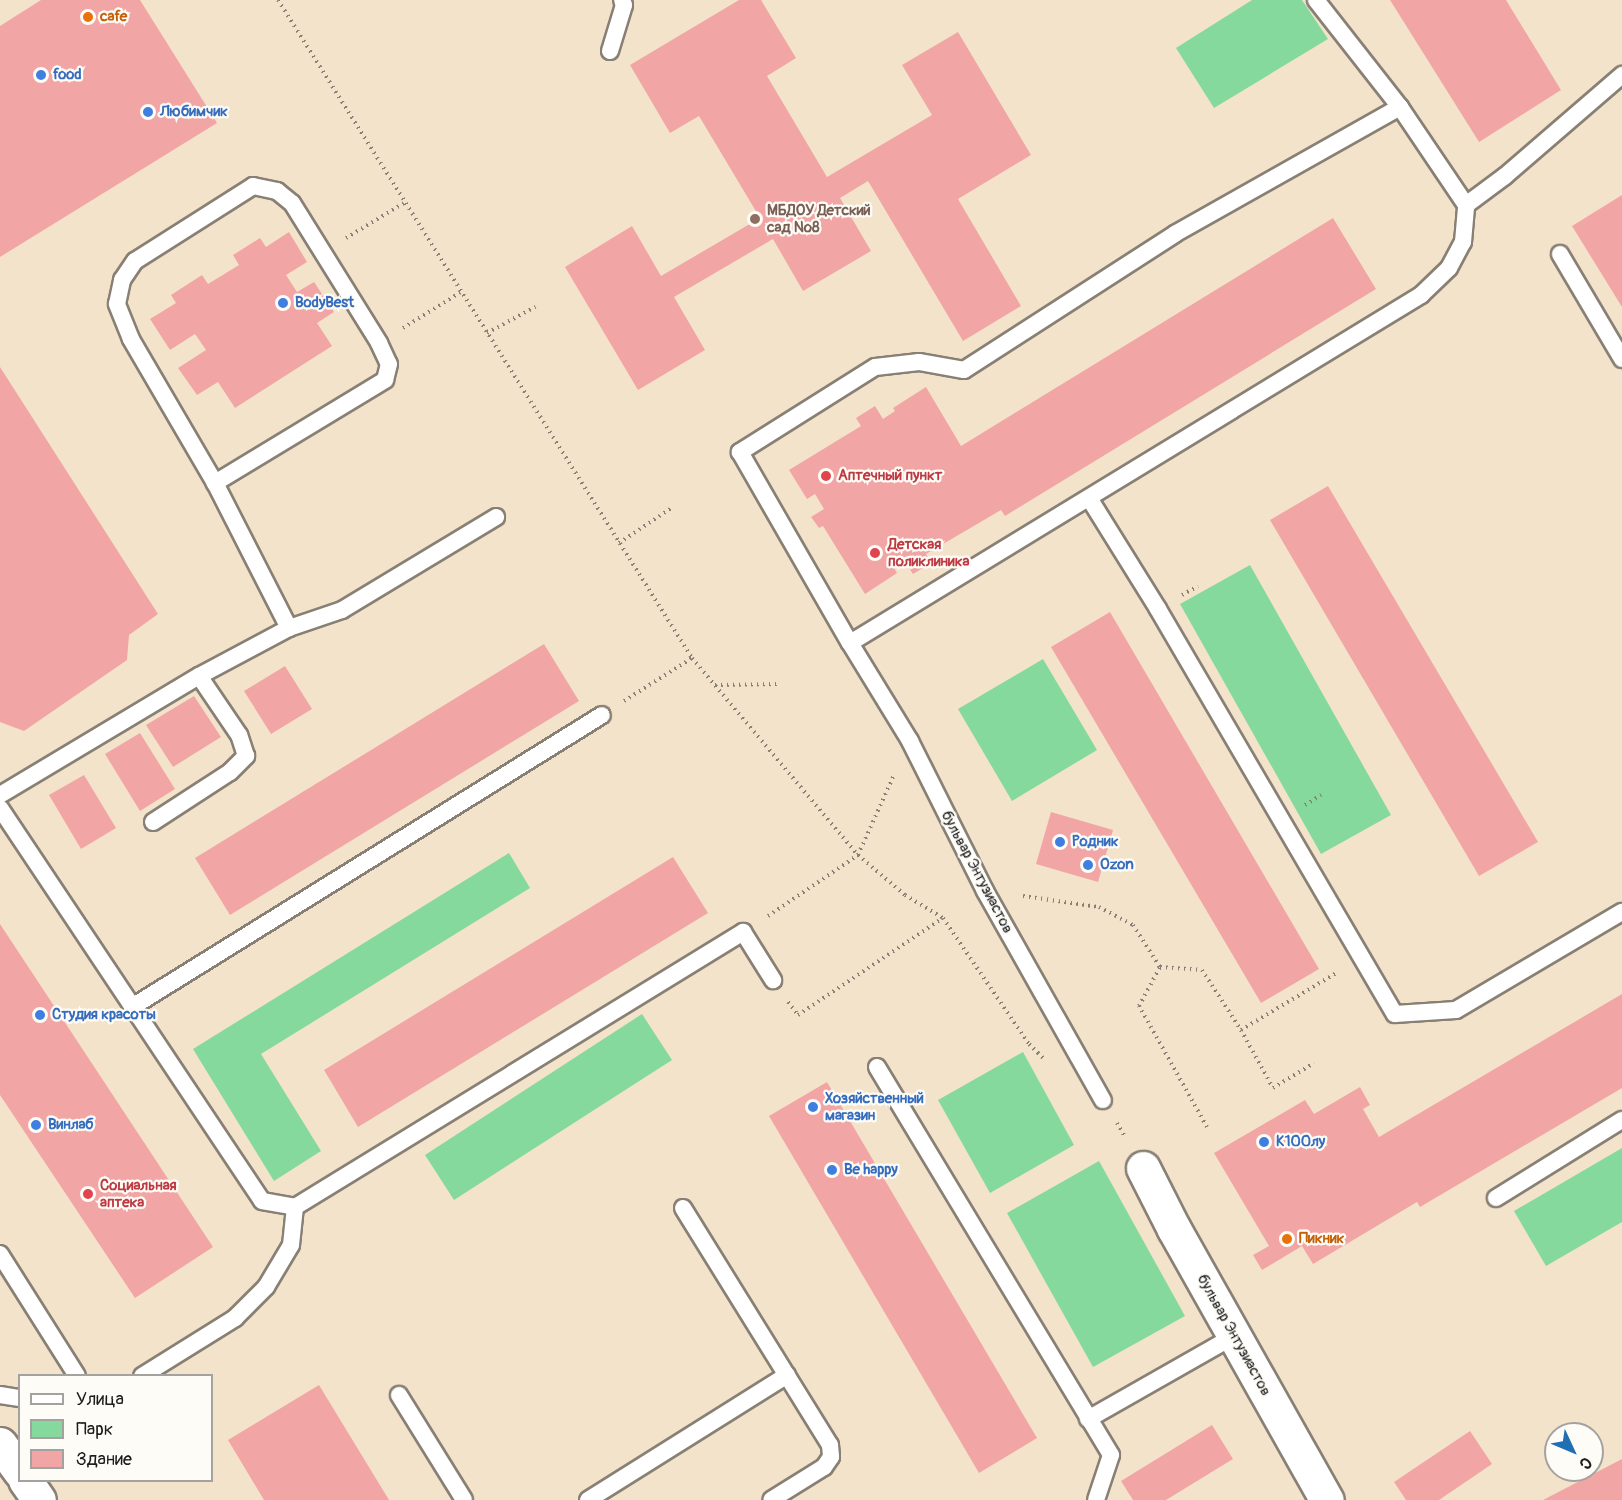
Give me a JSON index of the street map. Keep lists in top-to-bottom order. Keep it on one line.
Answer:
{"streets":{"street":["бульвар Энтузиастов"]},"places":["cafe","food","Любимчик","МБДОУ Детский сад №8","BodyBest","Аптечный пункт","Детская поликлиника","Родник","Ozon","Студия красоты","Хозяйственный магазин","Винлаб","К100лу","Be happy","Социальная аптека","Пикник"],"legend":["Улица","Парк","Здание"],"north":"bottom right"}
